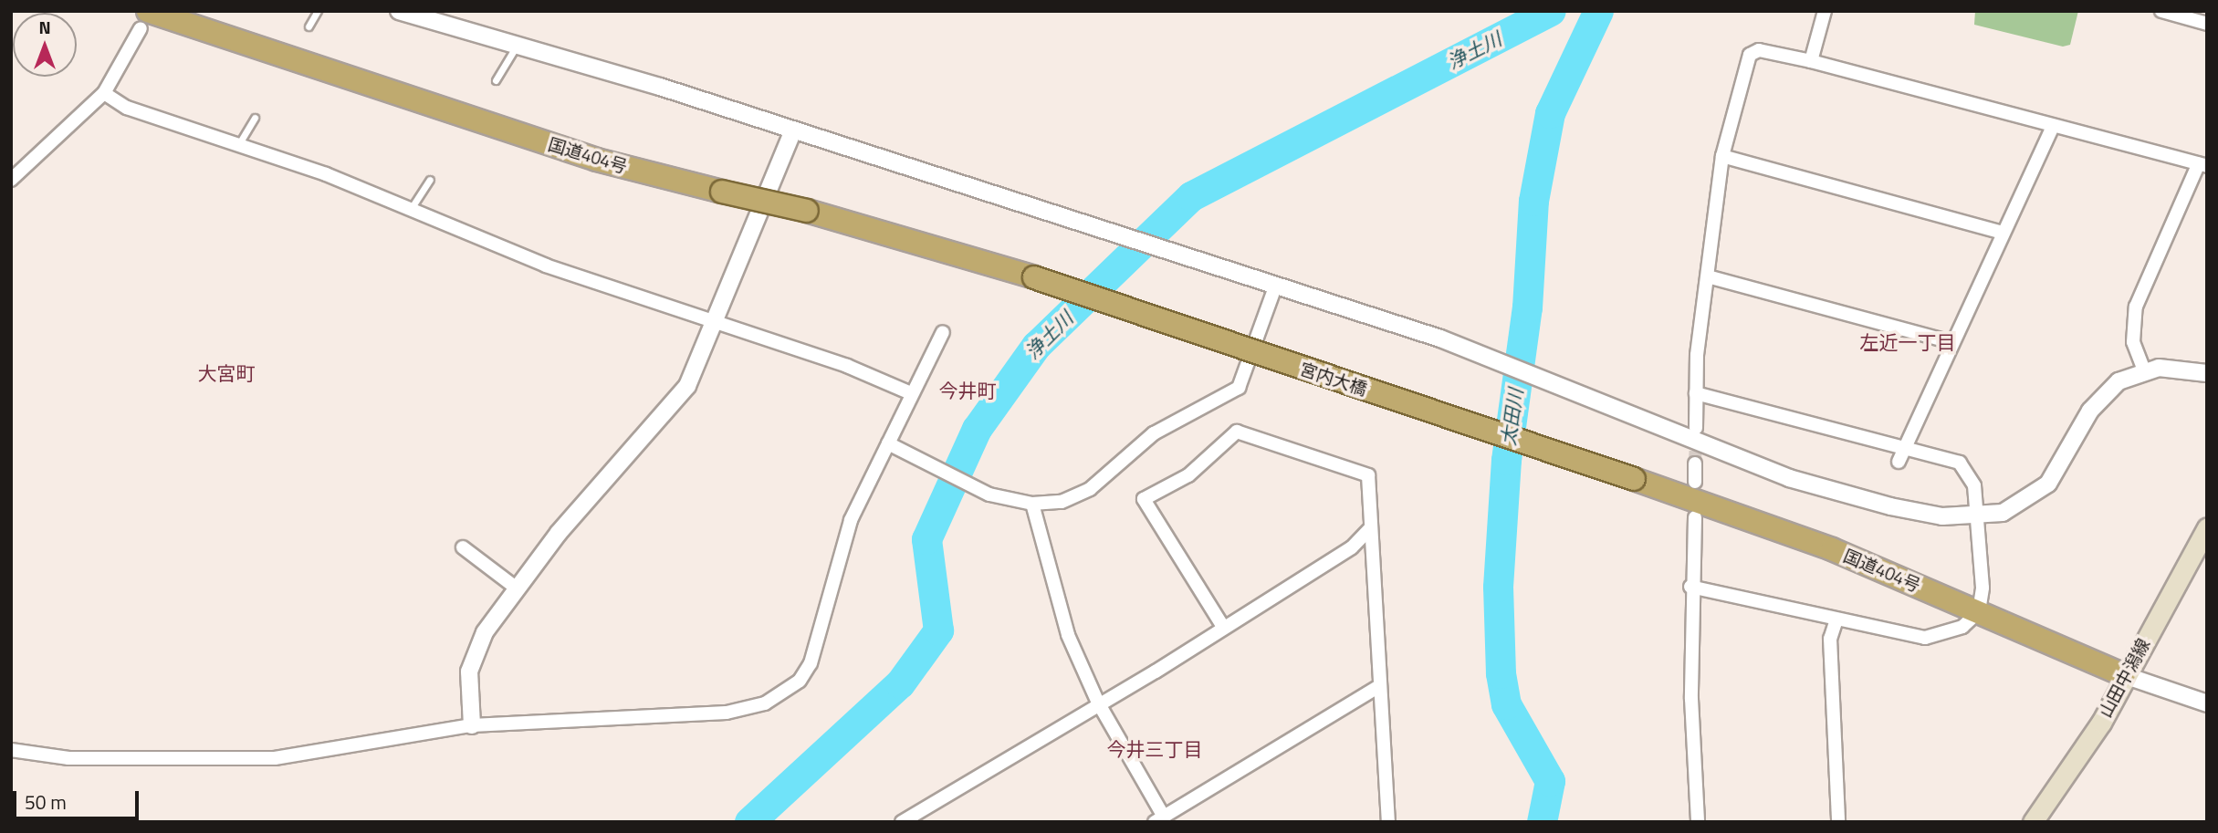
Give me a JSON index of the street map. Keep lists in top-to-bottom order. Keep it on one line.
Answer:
{"streets":{"highway":["国道404号","宮内大橋"],"main road":["山田中潟線"]},"crossings":[["国道404号","宮内大橋"],["国道404号","山田中潟線"]],"districts":["左近一丁目","大宮町","今井町","今井三丁目"],"water":["浄土川","太田川"],"scale_bar":"50 m","north":"top"}
